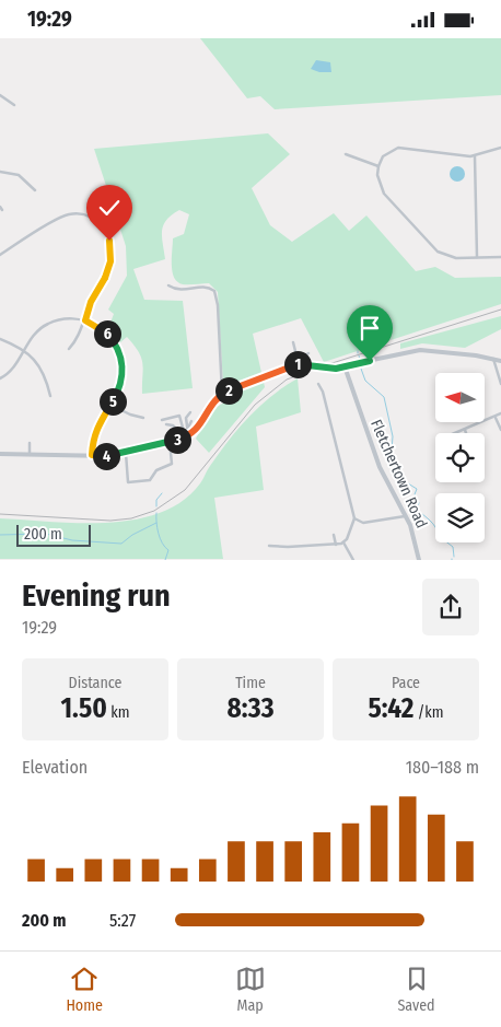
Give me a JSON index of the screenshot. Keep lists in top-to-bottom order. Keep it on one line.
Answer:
{"streets":{"street":["Fletchertown Road"]},"scale_bar":"200 m","north":"left","page":{"status":"19:29","pins":["6","1","2","5","3","4"],"scale":"200 m","heading":["Evening run","19:29"],"stats":[["Distance","1.50 km"],["Time","8:33"],["Pace","5:42 /km"]],"chart":["Elevation","180–188 m"],"list":[{"name":"200 m","note":"5:27"}],"tabs":["Home","Map","Saved"]}}
